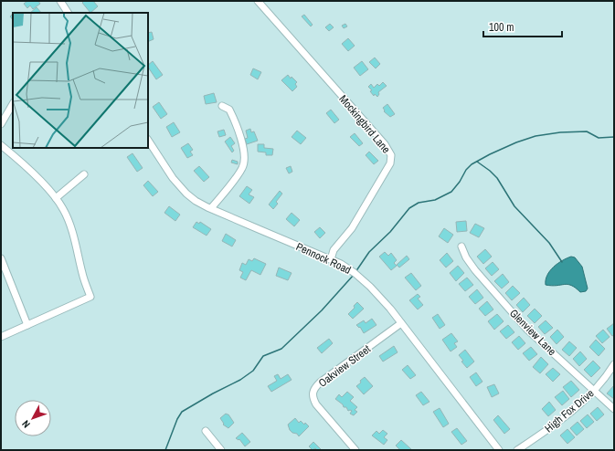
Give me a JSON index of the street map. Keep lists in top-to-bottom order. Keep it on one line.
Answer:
{"streets":{"street":["Mockingbird Lane","Pennock Road","Glenview Lane","Oakview Street","High Fox Drive"]},"crossings":[["Mockingbird Lane","Pennock Road"],["Pennock Road","Oakview Street"],["Glenview Lane","High Fox Drive"]],"scale_bar":"100 m","north":"bottom left"}
